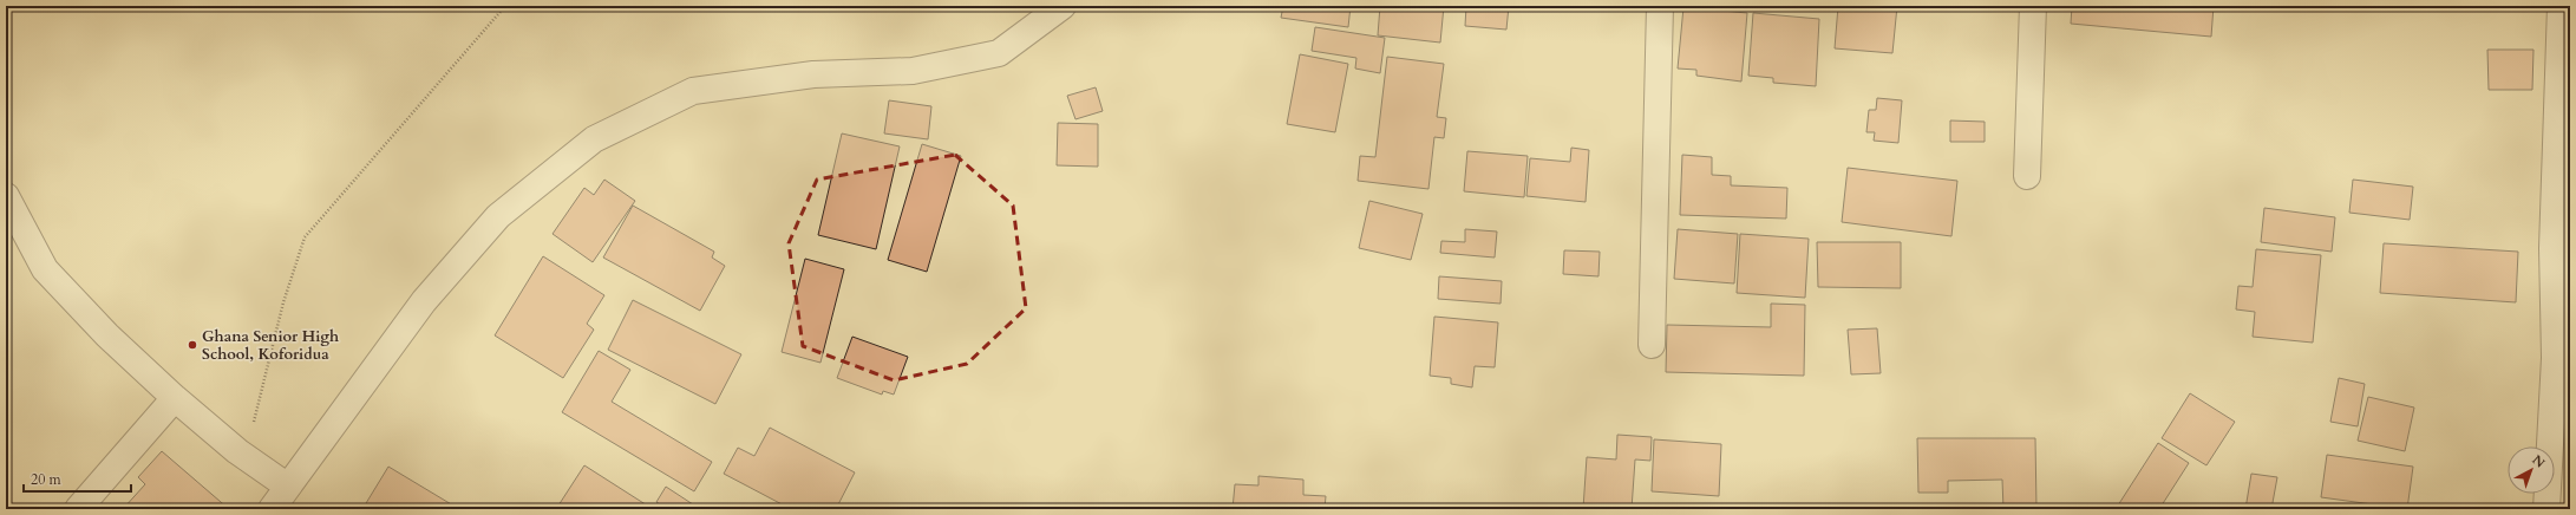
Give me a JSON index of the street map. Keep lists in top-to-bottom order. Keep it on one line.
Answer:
{"places":["Ghana Senior High School, Koforidua"],"scale_bar":"20 m","north":"top right"}
